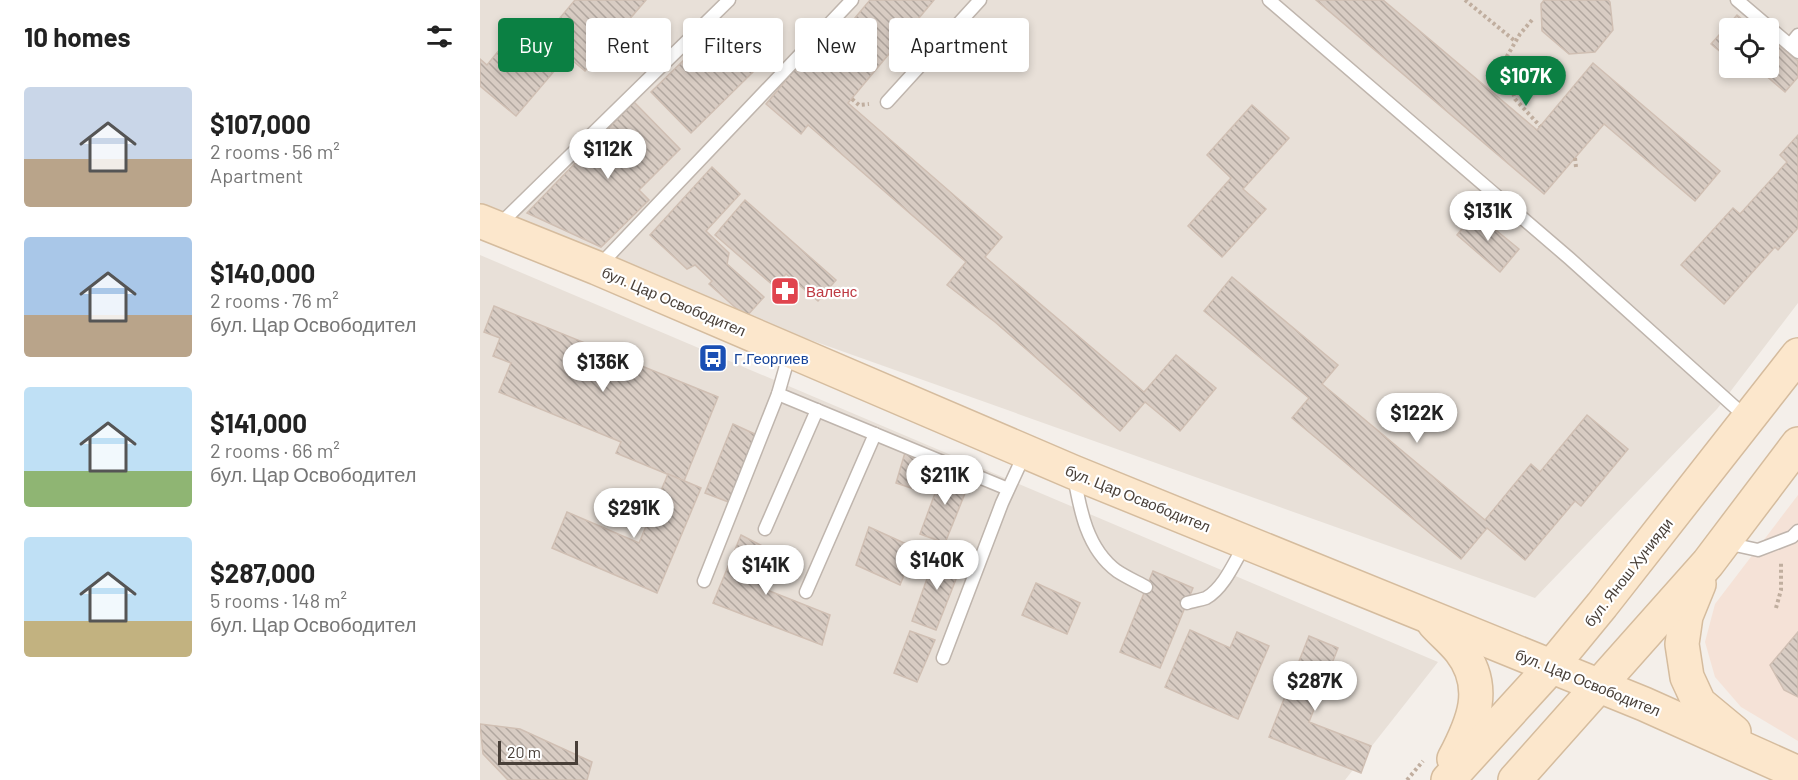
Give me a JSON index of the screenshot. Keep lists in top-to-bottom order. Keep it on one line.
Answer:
{"streets":{"main road":["бул. Цар Освободител","бул. Янош Хунияди"]},"crossings":[["бул. Цар Освободител","бул. Янош Хунияди"]],"places":{"pharmacy":["Валенс"],"bus stop":["Г.Георгиев"]},"scale_bar":"20 m","page":{"heading":"10 homes","chip":["Buy","Rent","Filters","New","Apartment"],"price":["$107K","$112K","$131K","$136K","$122K","$211K","$291K","$140K","$141K","$287K"],"list":[{"name":"$107,000","note":"2 rooms · 56 m² · Apartment"},{"name":"$140,000","note":"2 rooms · 76 m² · бул. Цар Освободител"},{"name":"$141,000","note":"2 rooms · 66 m² · бул. Цар Освободител"},{"name":"$287,000","note":"5 rooms · 148 m² · бул. Цар Освободител"}],"scale":"20 m"}}
